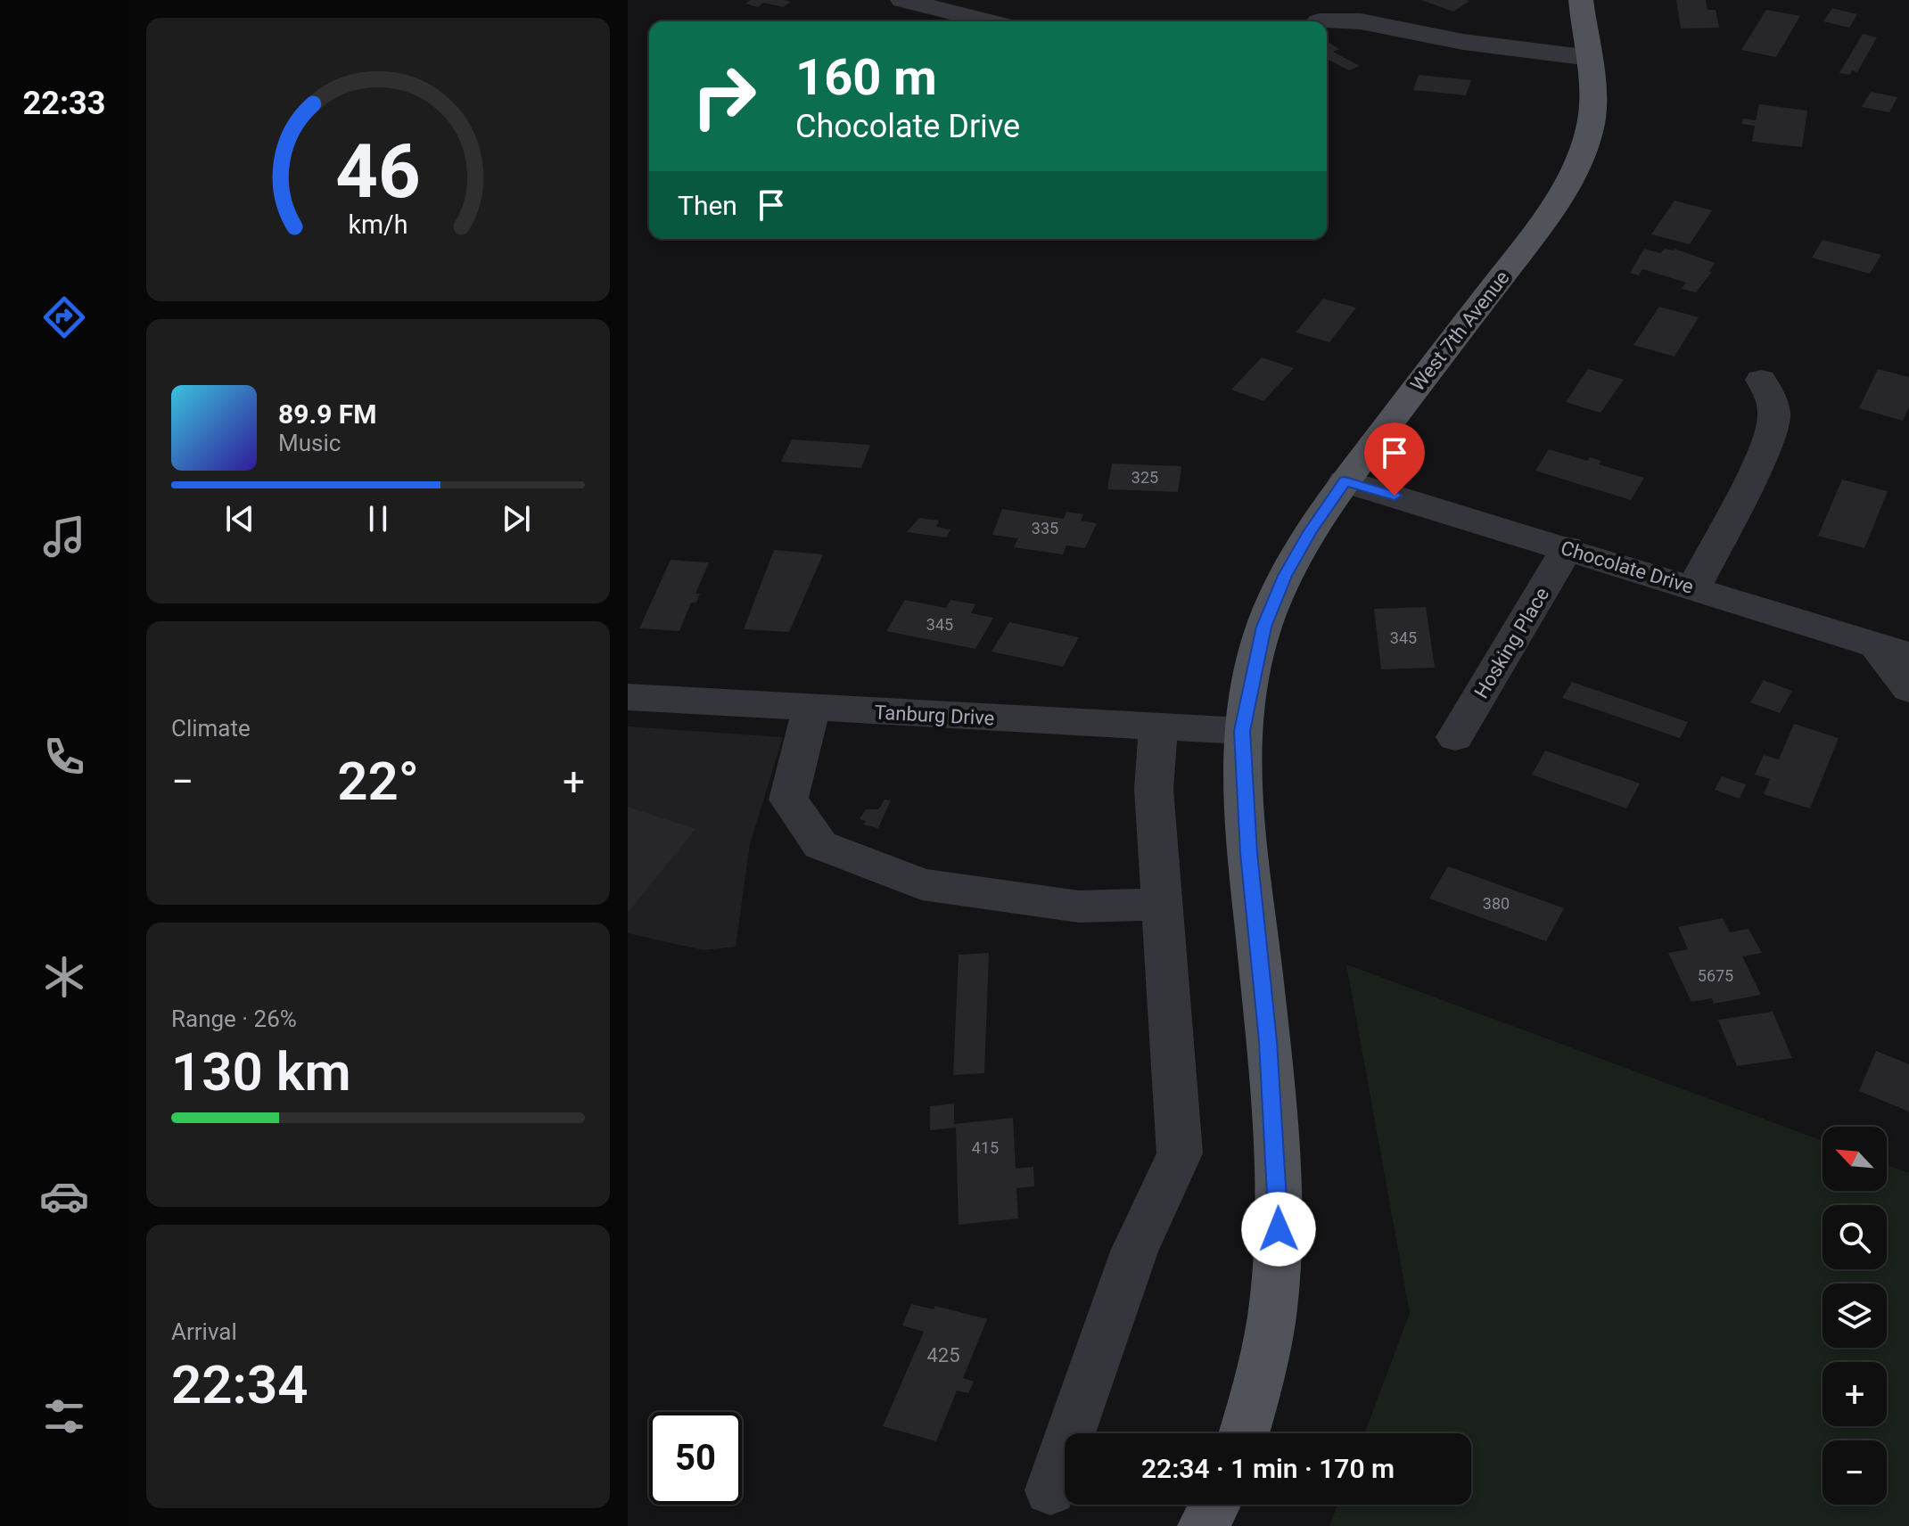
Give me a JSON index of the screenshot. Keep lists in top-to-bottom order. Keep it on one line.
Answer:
{"streets":{"main road":["West 7th Avenue"],"street":["Chocolate Drive","Hosking Place","Tanburg Drive"]},"crossings":[["West 7th Avenue","Chocolate Drive"],["West 7th Avenue","Tanburg Drive"],["Chocolate Drive","Hosking Place"]],"house_numbers":["325","335","345","345","380","5675","415","425"],"north":"top left","page":{"tabs":"22:33","turn":["160 m","Chocolate Drive"],"then":"Then","song":["89.9 FM","Music"],"tile":["Climate",["Range · 26%","130 km"],["Arrival","22:34"]],"heat":["−","22°","+"],"map_buttons":["+","−"],"limit":"50","trip":"22:34 · 1 min · 170 m","gauge":["46","km/h"]}}
